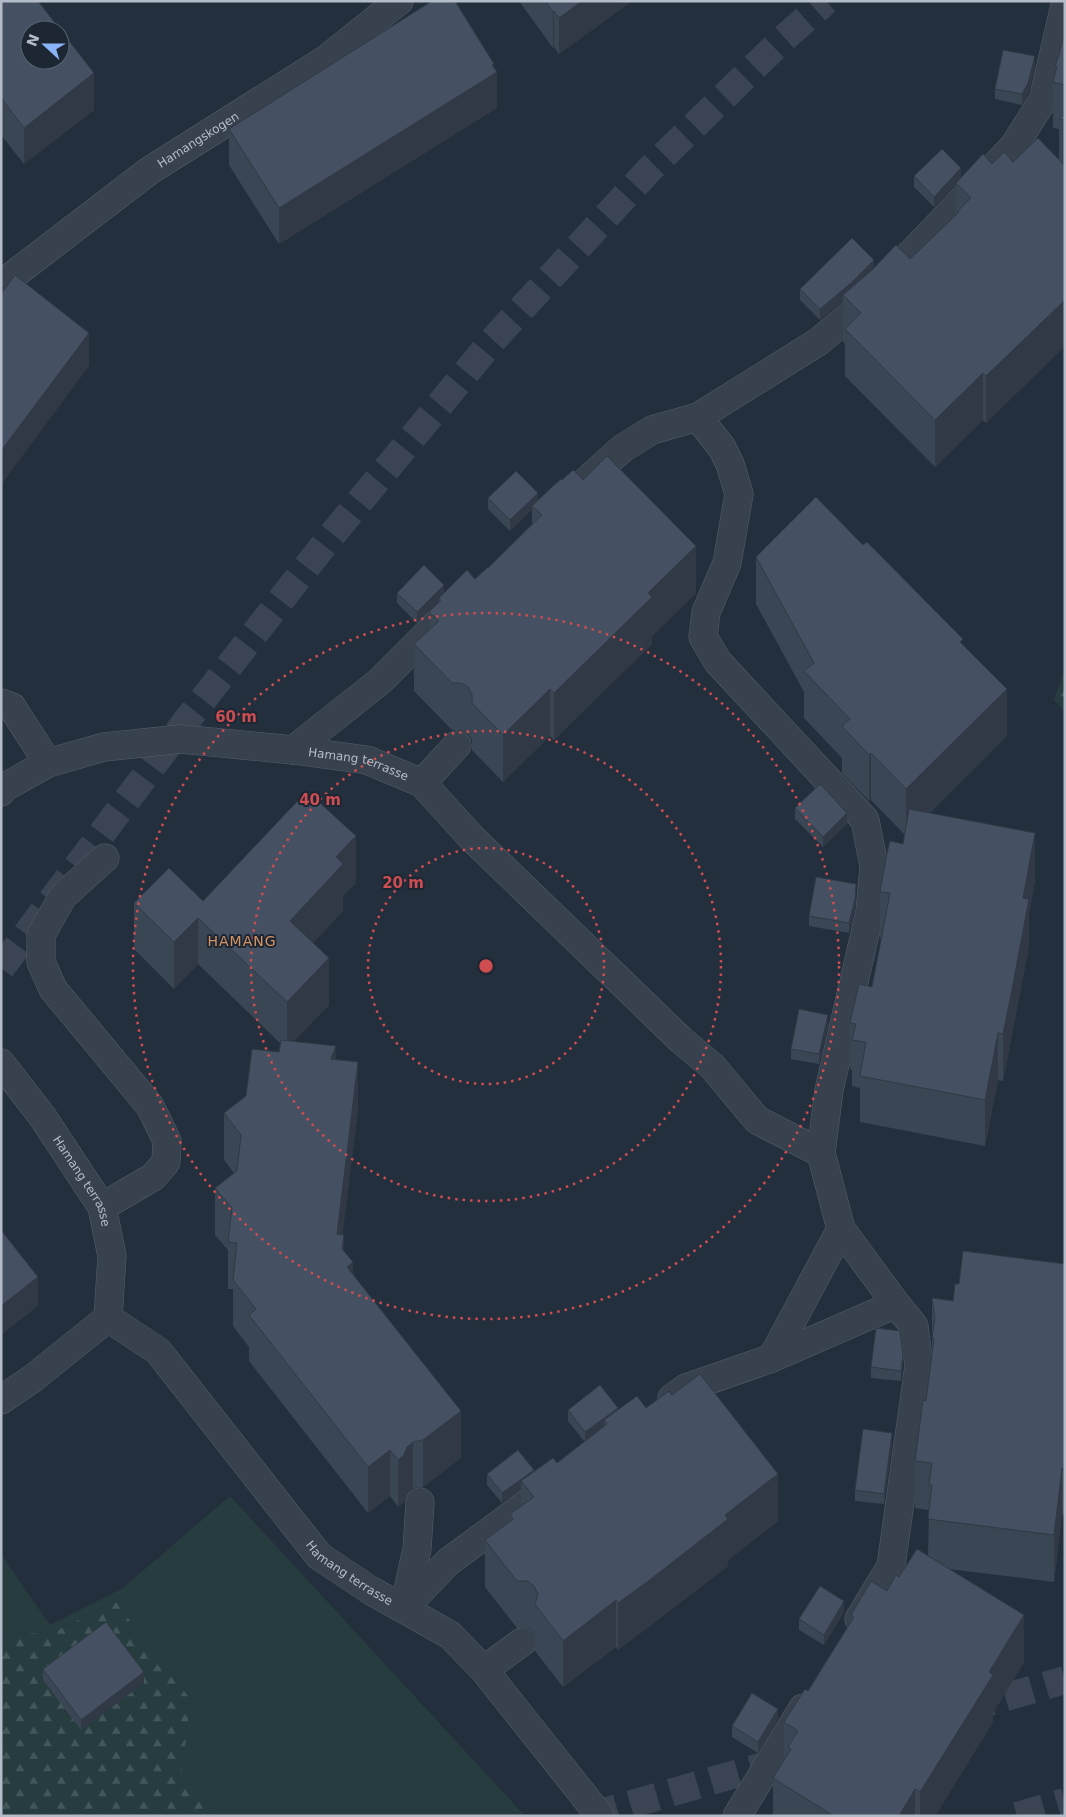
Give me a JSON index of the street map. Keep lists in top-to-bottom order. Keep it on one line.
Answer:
{"streets":{"street":["Hamangskogen","Hamang terrasse"]},"districts":["HAMANG"],"north":"left","rings":["60 m","40 m","20 m"]}
